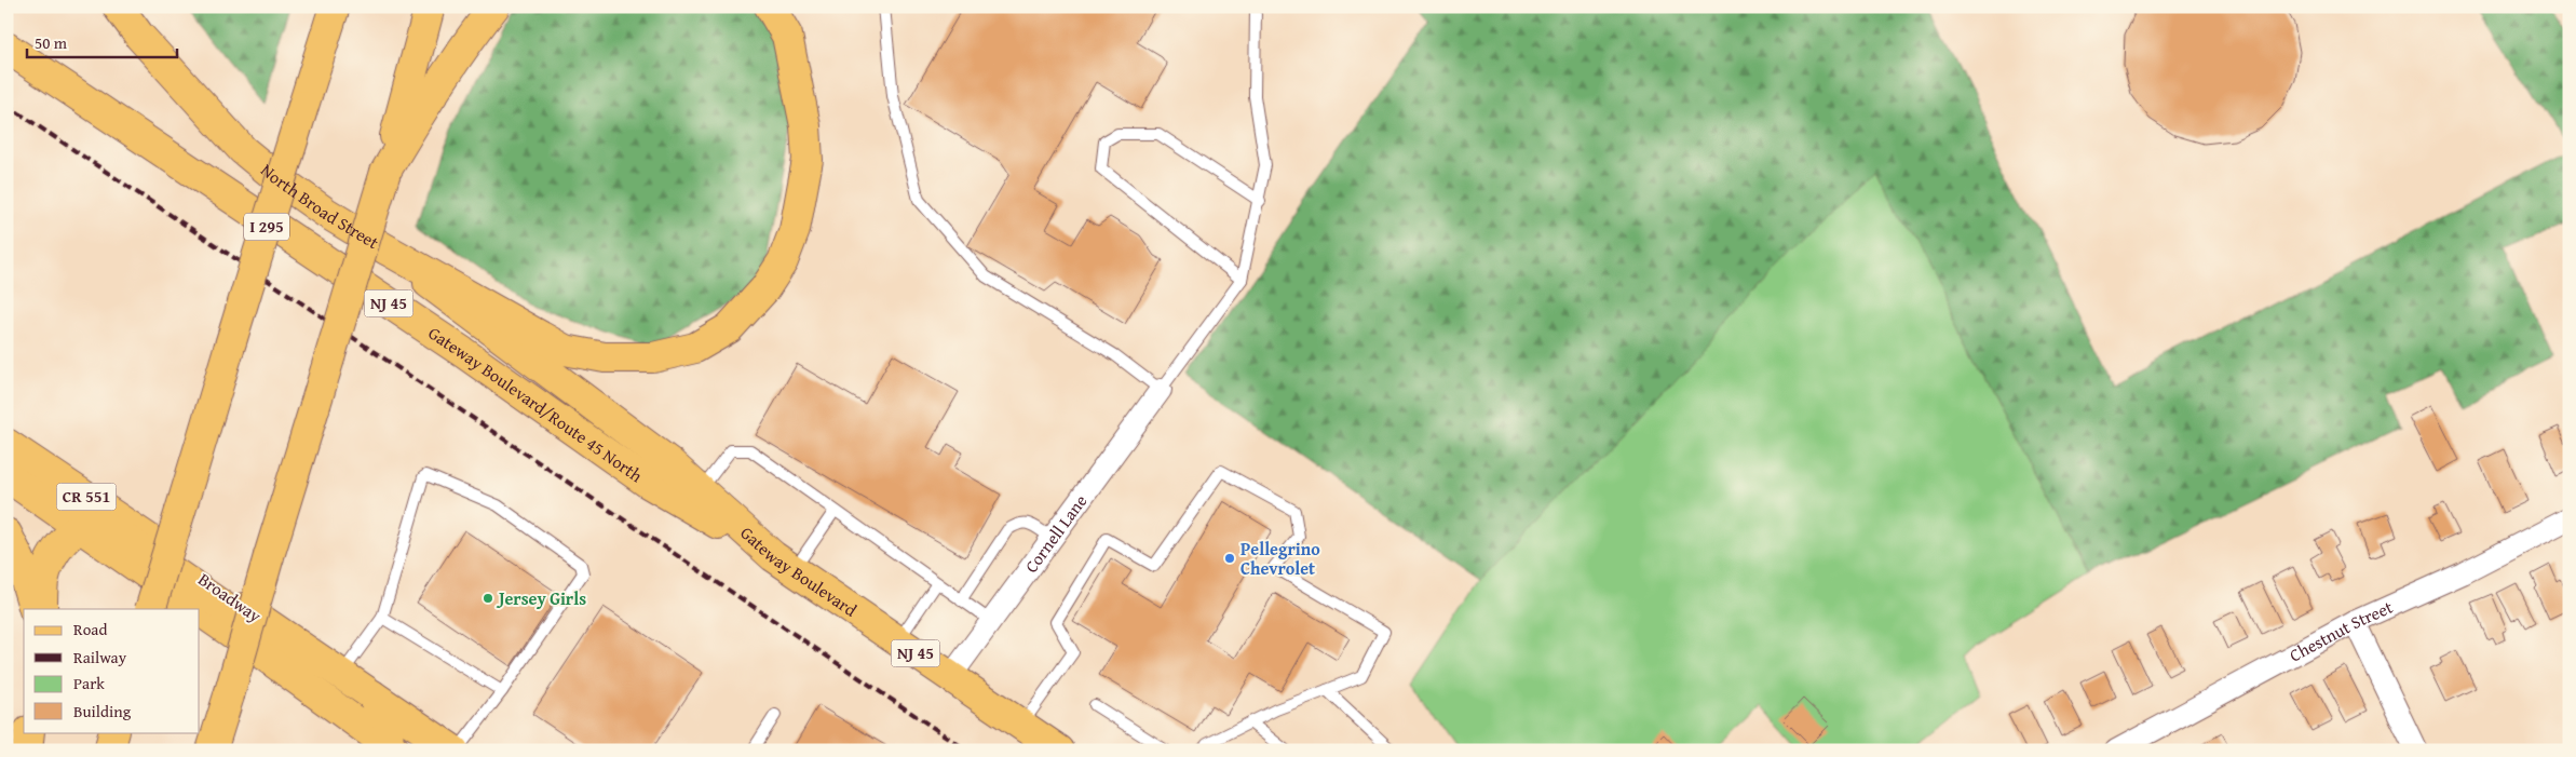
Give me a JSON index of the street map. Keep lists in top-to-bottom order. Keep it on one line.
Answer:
{"streets":{"main road":["North Broad Street","I 295","NJ 45","Gateway Boulevard/Route 45 North","CR 551","Gateway Boulevard","Broadway"],"street":["Cornell Lane","Chestnut Street"]},"crossings":[["North Broad Street","Gateway Boulevard"],["Gateway Boulevard/Route 45 North","Gateway Boulevard"],["Cornell Lane","Gateway Boulevard"]],"places":["Pellegrino Chevrolet","Jersey Girls"],"legend":["Road","Railway","Park","Building"],"scale_bar":"50 m"}
